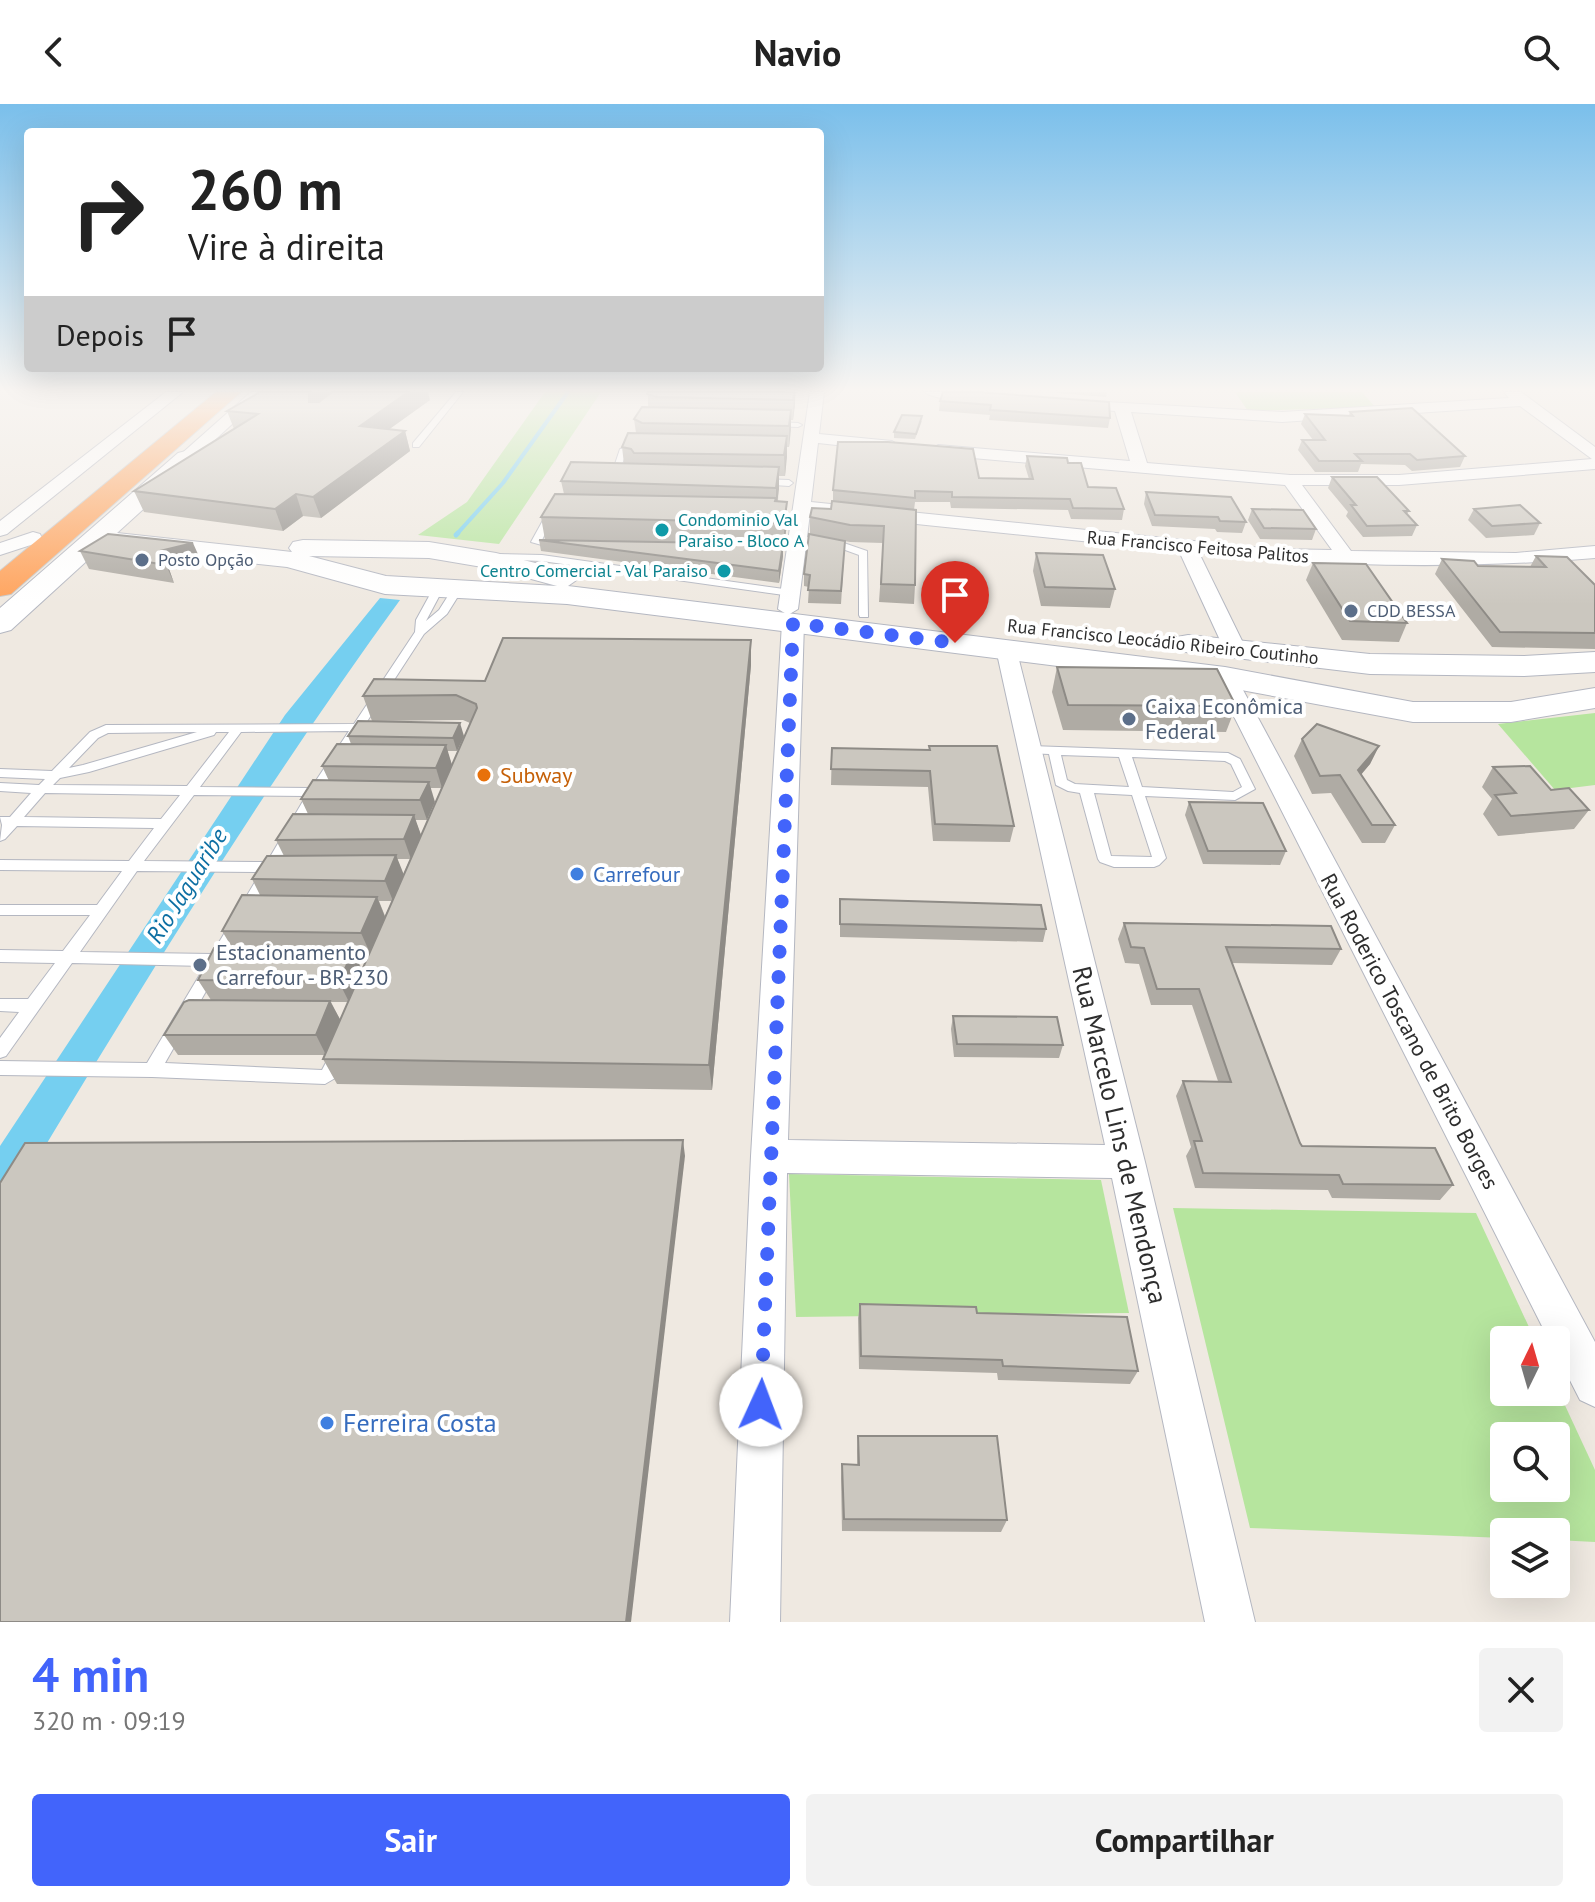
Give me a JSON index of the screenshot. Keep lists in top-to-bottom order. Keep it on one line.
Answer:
{"streets":{"main road":["Rua Francisco Leocádio Ribeiro Coutinho"],"street":["Rua Francisco Feitosa Palitos","Rua Roderico Toscano de Brito Borges","Rua Marcelo Lins de Mendonça"]},"crossings":[["Rua Francisco Feitosa Palitos","Rua Roderico Toscano de Brito Borges"],["Rua Francisco Leocádio Ribeiro Coutinho","Rua Roderico Toscano de Brito Borges"],["Rua Francisco Leocádio Ribeiro Coutinho","Rua Marcelo Lins de Mendonça"]],"water":["Rio Jaguaribe"],"places":["Condominio Val Paraiso - Bloco A","Posto Opção","Centro Comercial - Val Paraiso","CDD BESSA","Caixa Econômica Federal","Subway","Carrefour","Estacionamento Carrefour - BR-230","Ferreira Costa"],"north":"top","page":{"header":"Navio","turn":["260 m","Vire à direita"],"then":"Depois","heading":["4 min","320 m · 09:19"],"buttons":["Sair","Compartilhar"]}}
